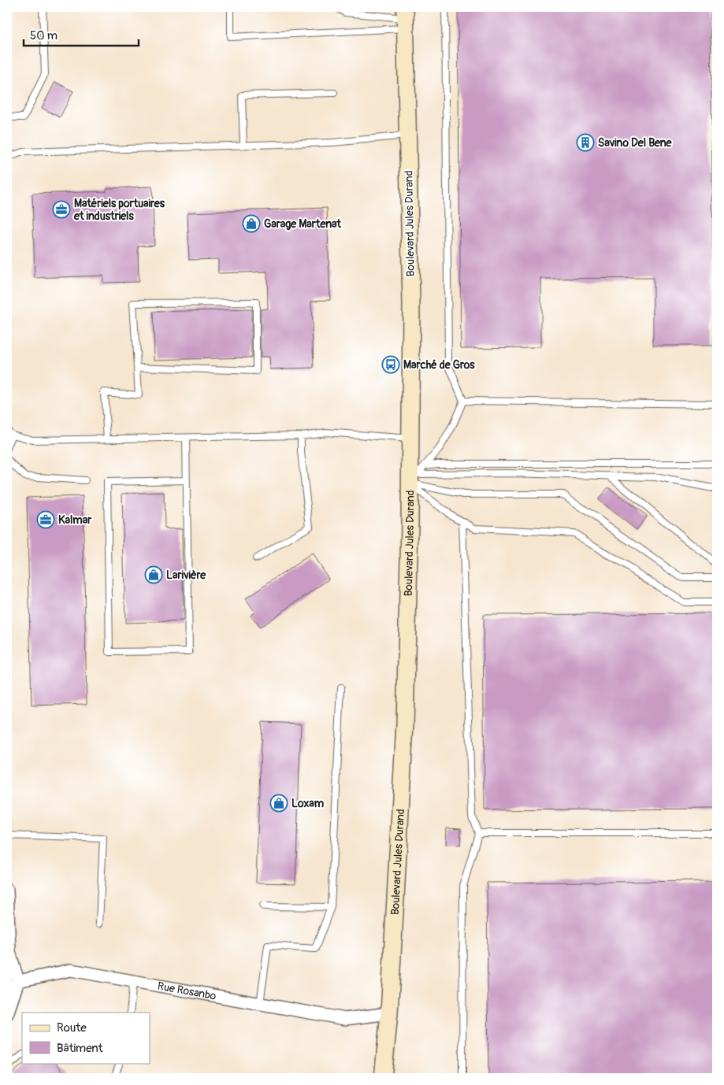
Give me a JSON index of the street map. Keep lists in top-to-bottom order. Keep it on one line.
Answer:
{"streets":{"main road":["Boulevard Jules Durand"],"street":["Rue Rosanbo"]},"crossings":[["Boulevard Jules Durand","Rue Rosanbo"]],"places":{"building":["Savino Del Bene"],"office":["Matériels portuaires et industriels","Kalmar"],"shop":["Garage Martenat","Larivière","Loxam"],"bus stop":["Marché de Gros"]},"legend":["Route","Bâtiment"],"scale_bar":"50 m"}
